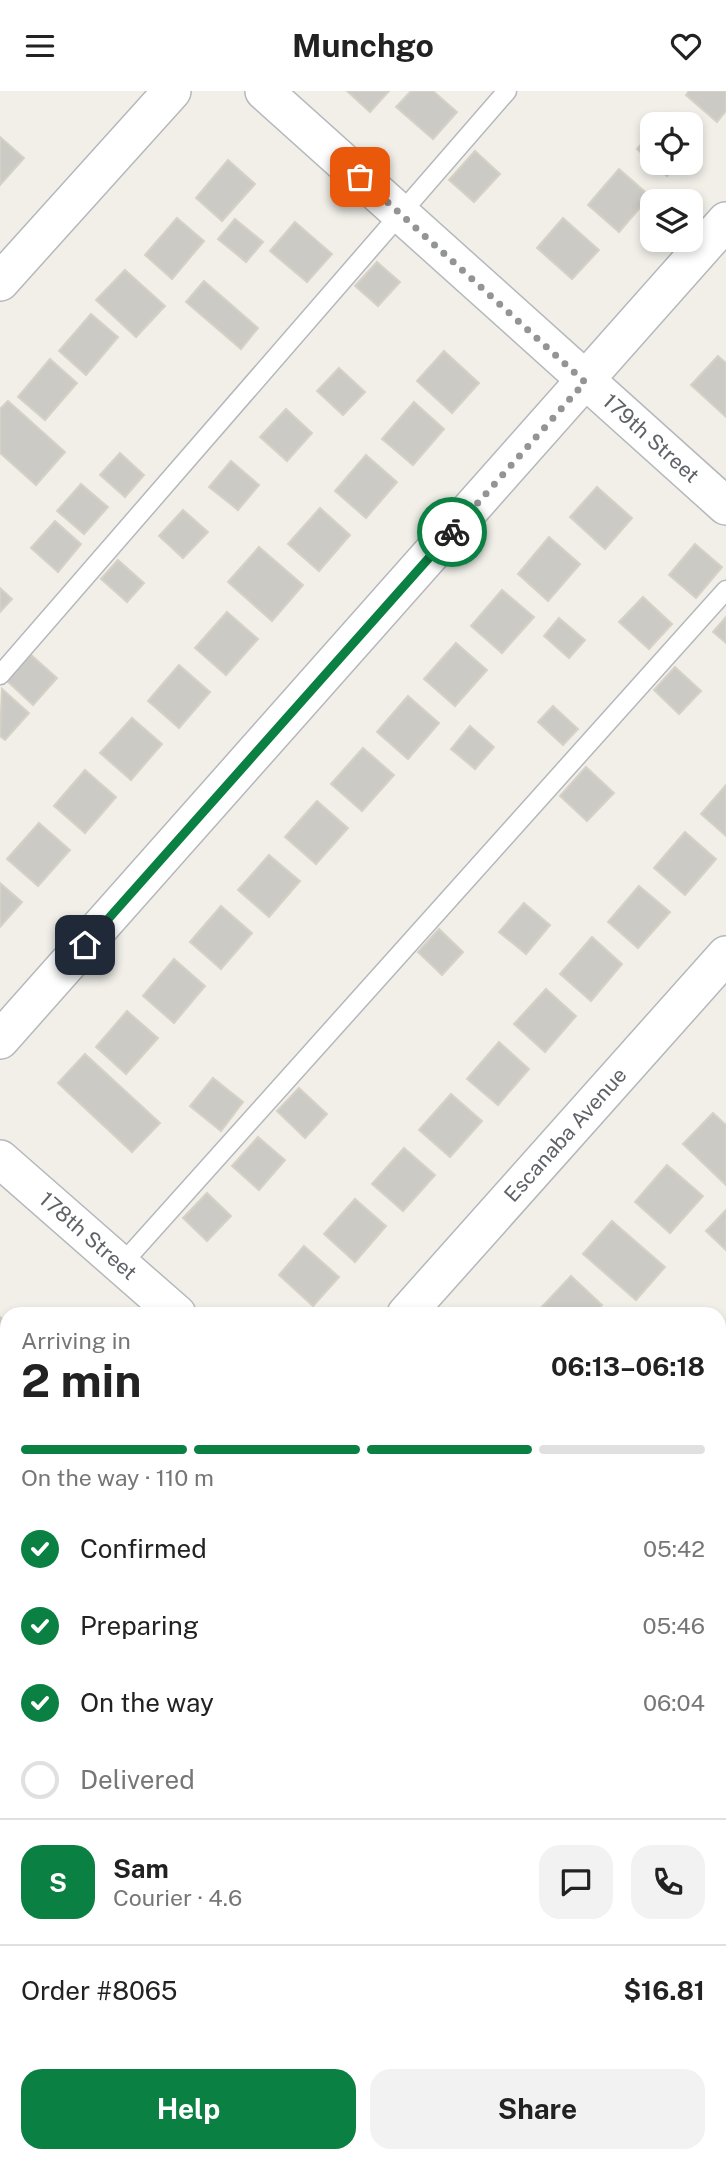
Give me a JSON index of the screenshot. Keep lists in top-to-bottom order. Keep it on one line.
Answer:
{"streets":{"street":["179th Street","Escanaba Avenue","178th Street"]},"page":{"header":"Munchgo","heading":["2 min","Arriving in","06:13–06:18"],"panel":["Sam","Courier · 4.6","Order #8065","$16.81"],"bar":"On the way · 110 m","list":[["Confirmed","05:42"],["Preparing","05:46"],["On the way","06:04"],"Delivered"],"round":"S","buttons":["Help","Share"]}}
